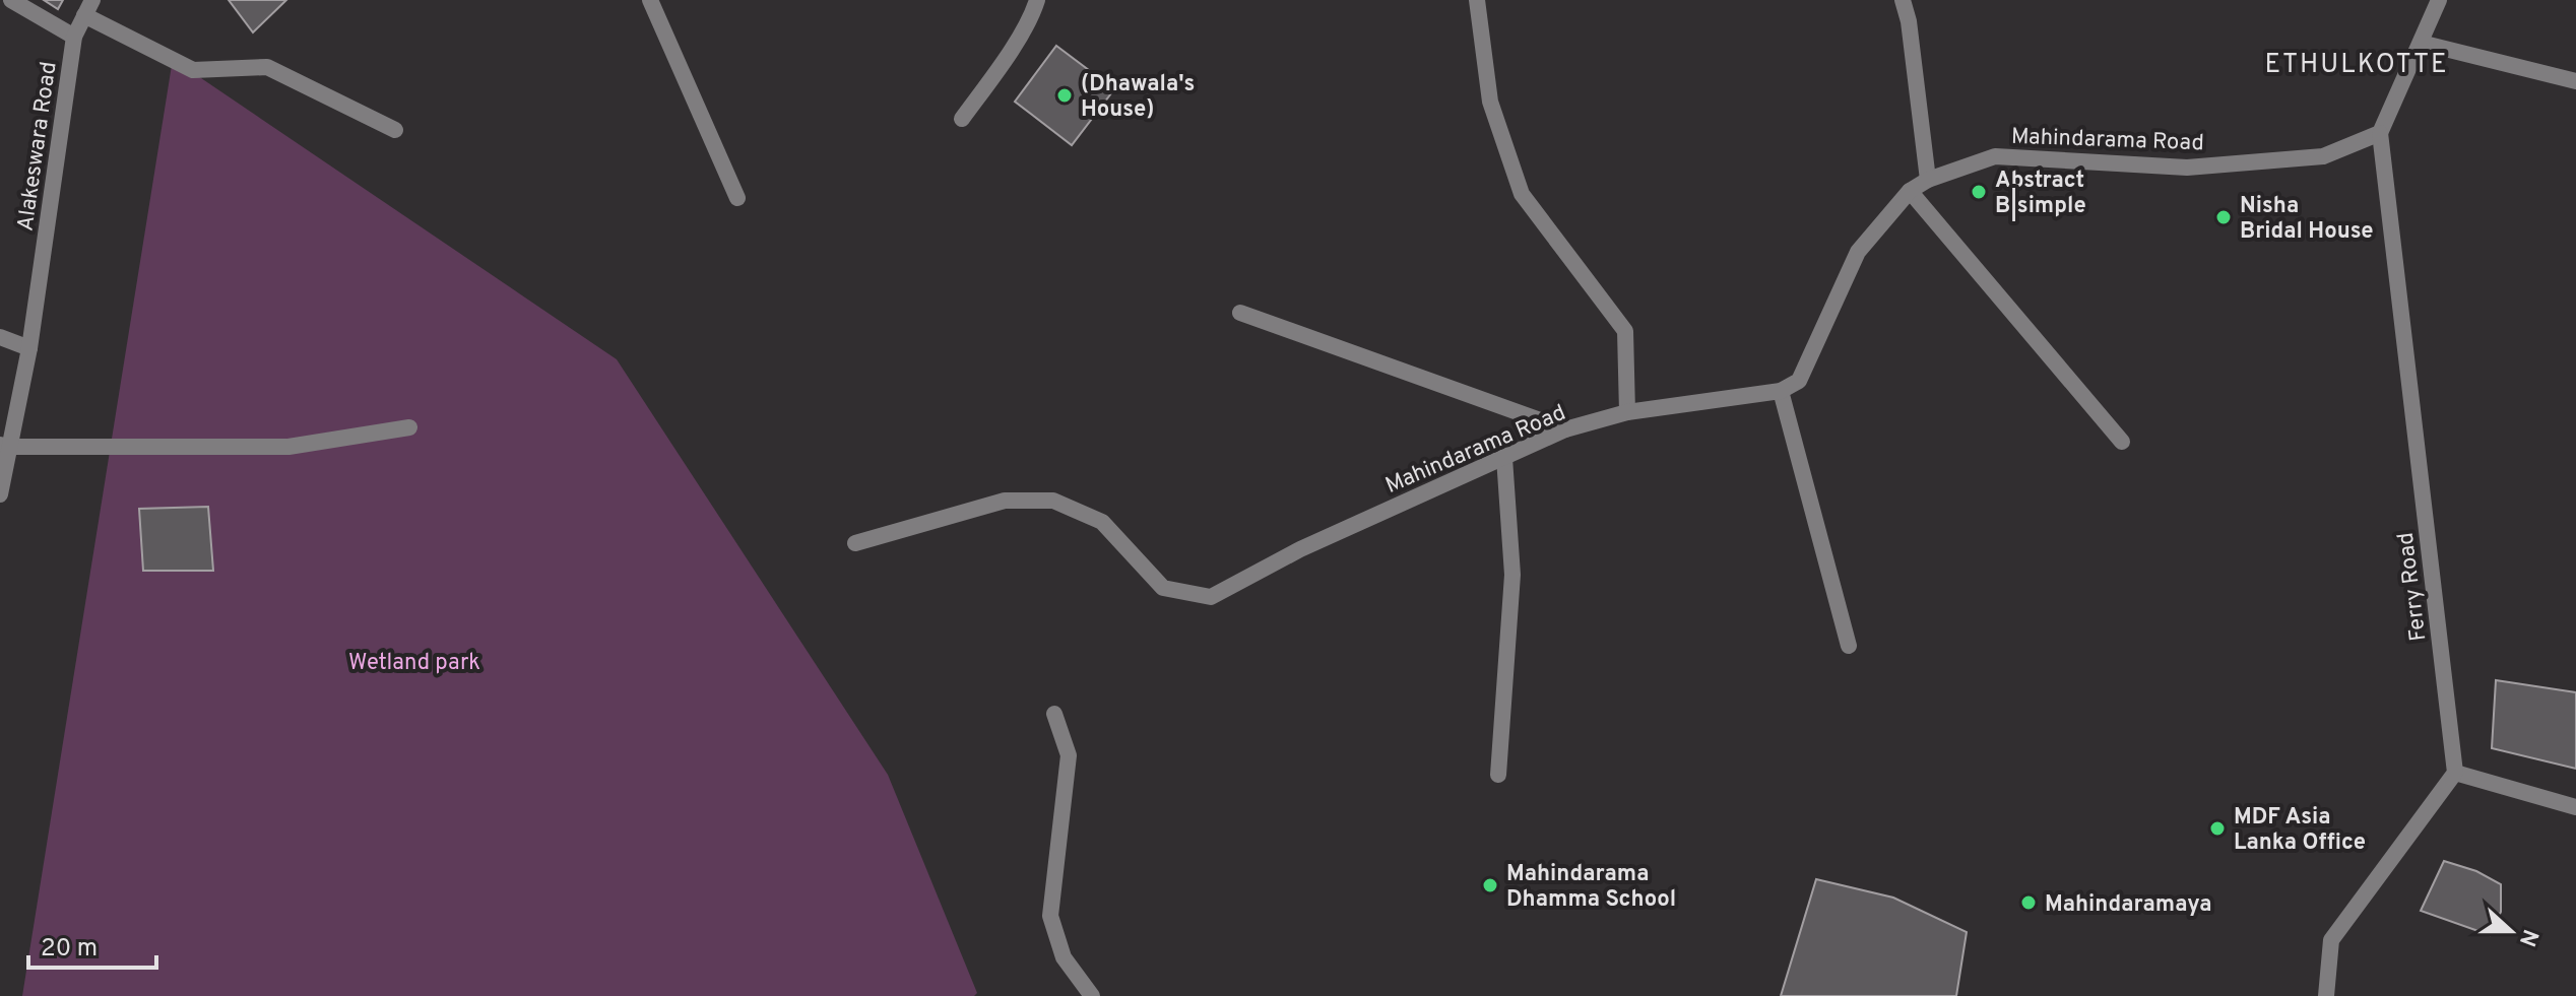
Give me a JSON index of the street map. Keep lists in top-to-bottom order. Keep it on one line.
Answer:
{"streets":{"street":["Mahindarama Road","Alakeswara Road","Ferry Road"]},"crossings":[["Mahindarama Road","Ferry Road"]],"districts":["ETHULKOTTE"],"parks":["Wetland park"],"places":["(Dhawala's House)","Abstract B|simple","Nisha Bridal House","MDF Asia Lanka Office","Mahindarama Dhamma School","Mahindaramaya"],"scale_bar":"20 m","north":"right"}
